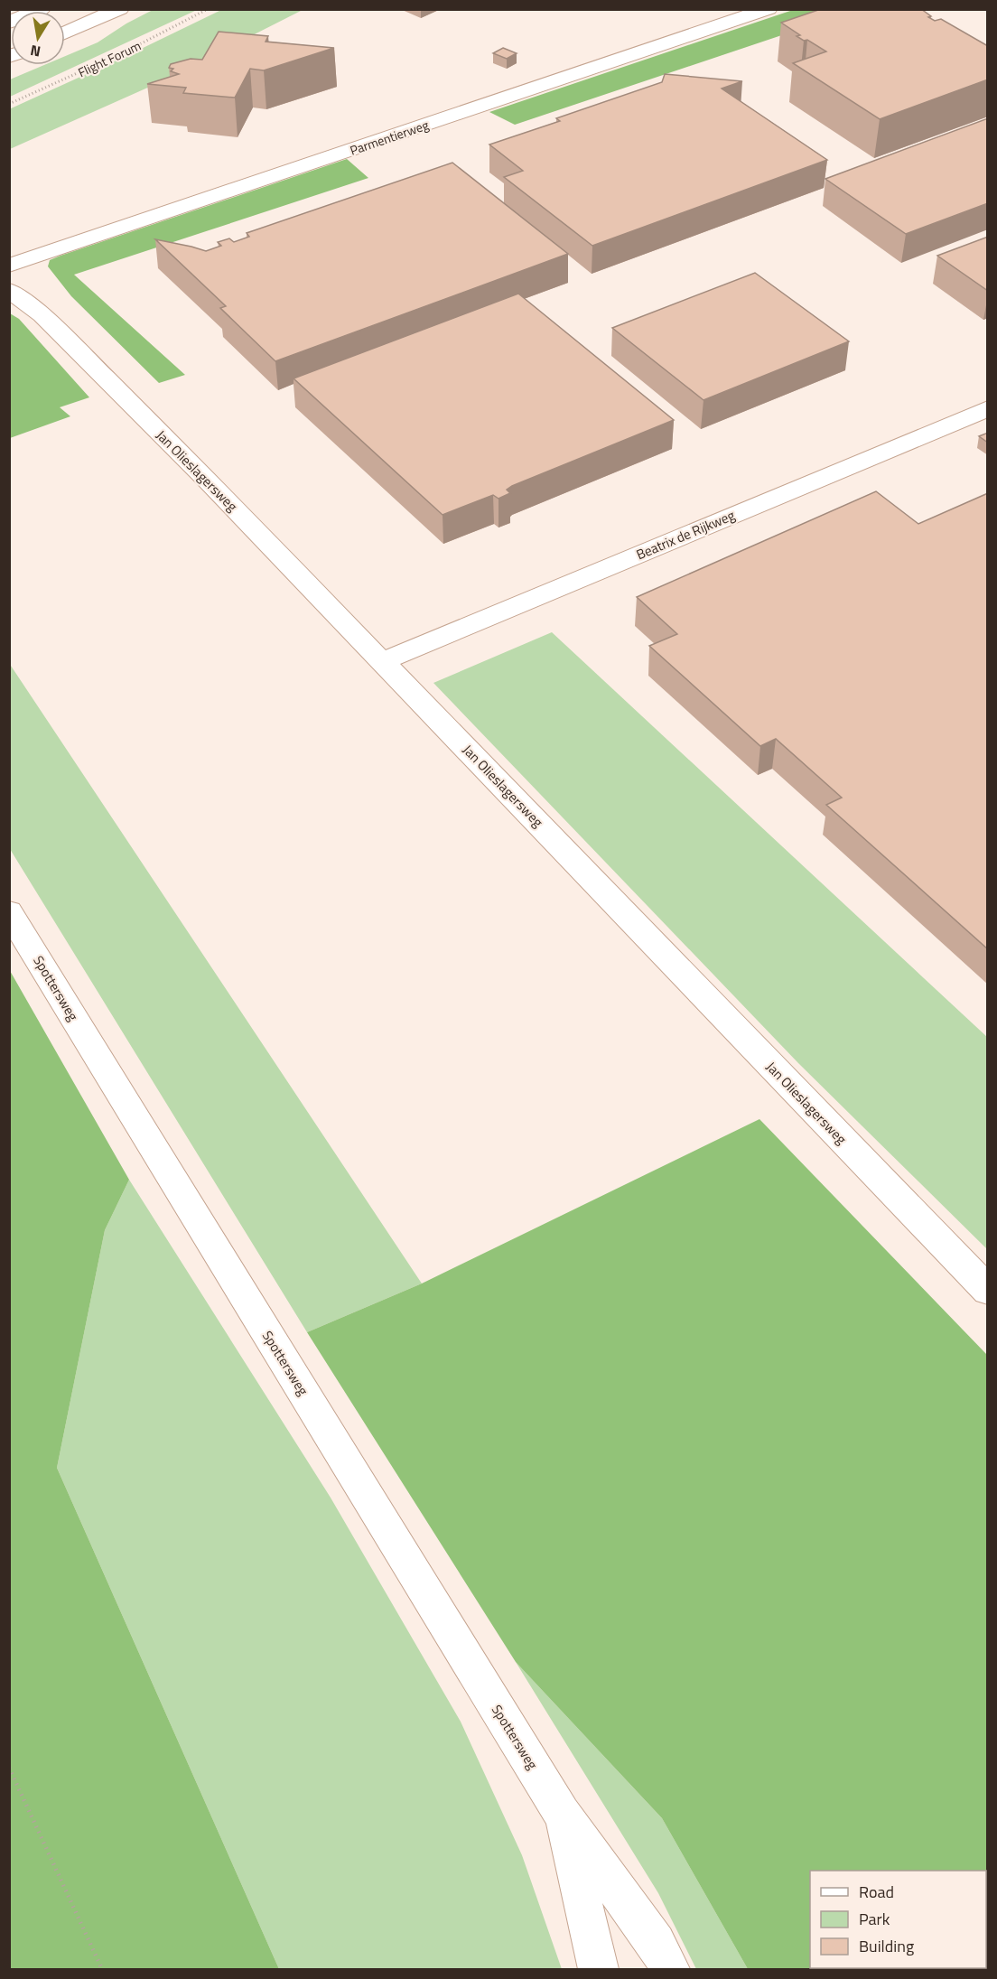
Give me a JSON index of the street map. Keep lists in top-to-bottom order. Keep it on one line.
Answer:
{"streets":{"street":["Parmentierweg","Jan Olieslagersweg","Beatrix de Rijkweg","Spottersweg"],"path":["Flight Forum"]},"crossings":[["Jan Olieslagersweg","Beatrix de Rijkweg"]],"legend":["Road","Park","Building"],"north":"bottom"}
